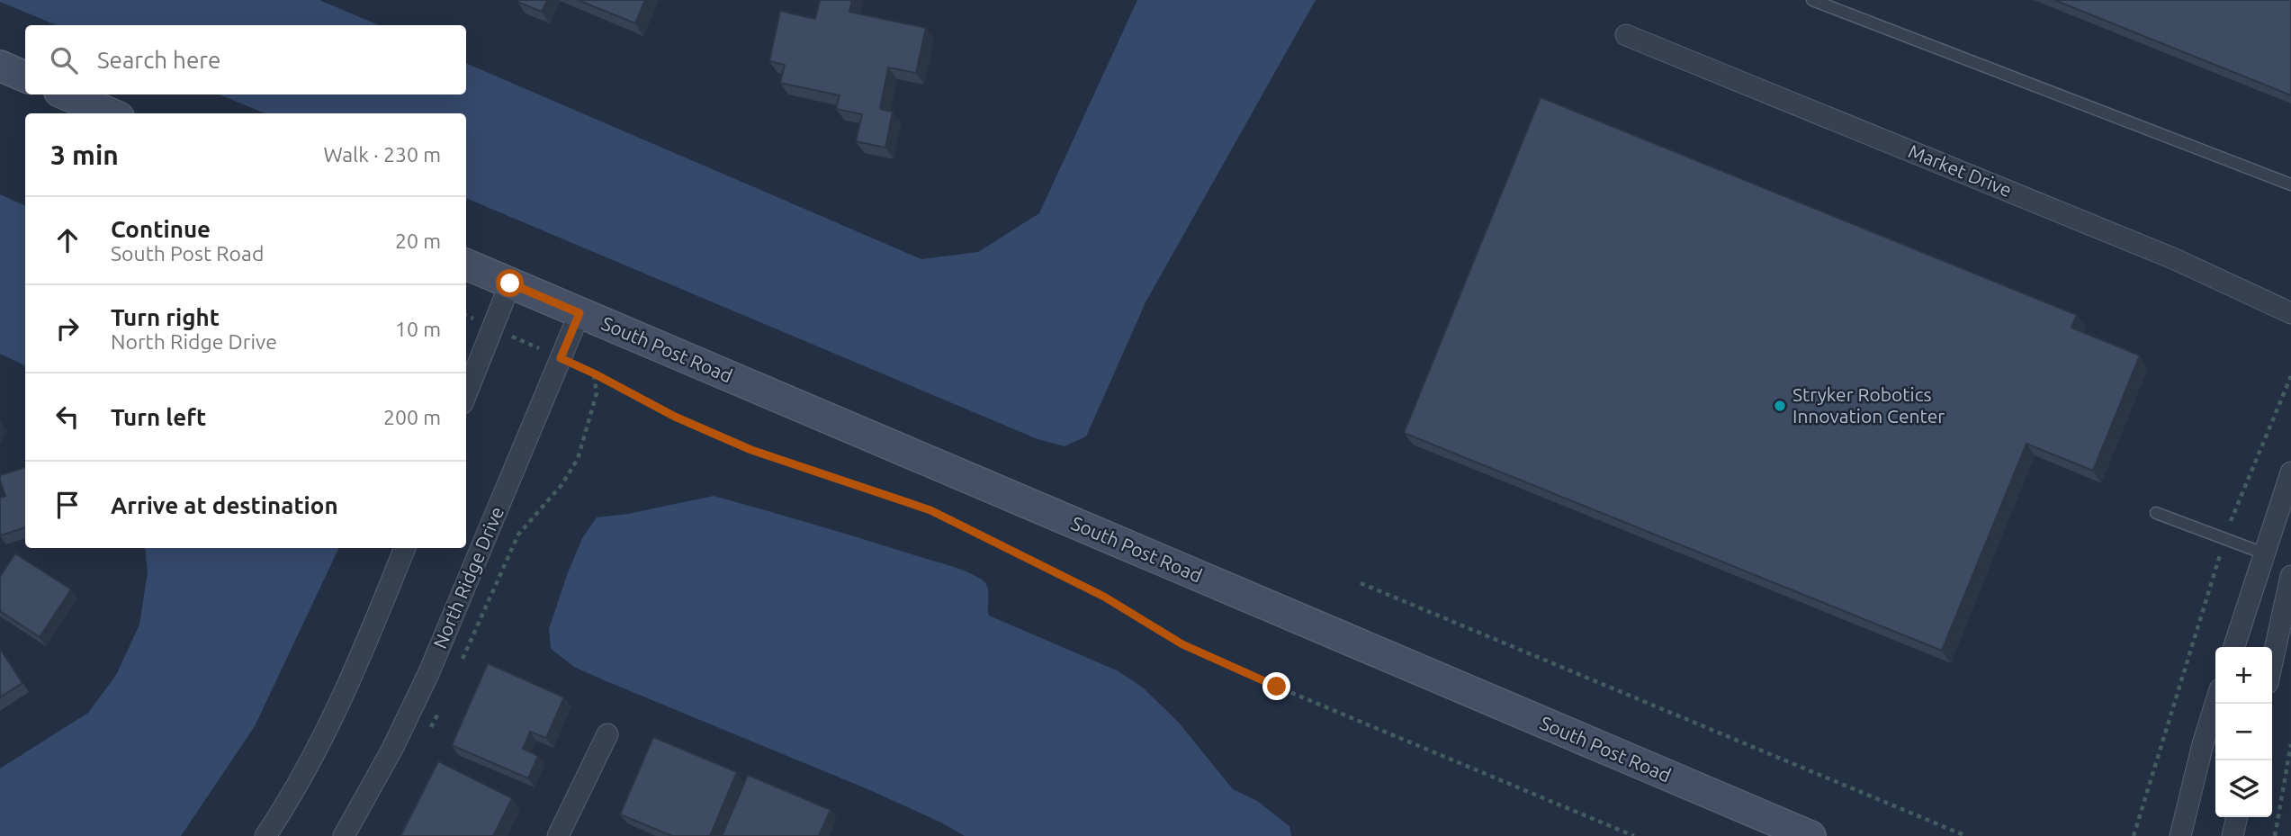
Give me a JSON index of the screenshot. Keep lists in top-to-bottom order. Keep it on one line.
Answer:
{"streets":{"street":["Market Drive","South Post Road","North Ridge Drive"]},"crossings":[["South Post Road","North Ridge Drive"]],"places":["Stryker Robotics Innovation Center"],"page":{"search":"Search here","heading":["3 min","Walk · 230 m"],"list":[["Continue","South Post Road","20 m"],["Turn right","North Ridge Drive","10 m"],["Turn left","200 m"],"Arrive at destination"],"map_buttons":["+","−"]}}
